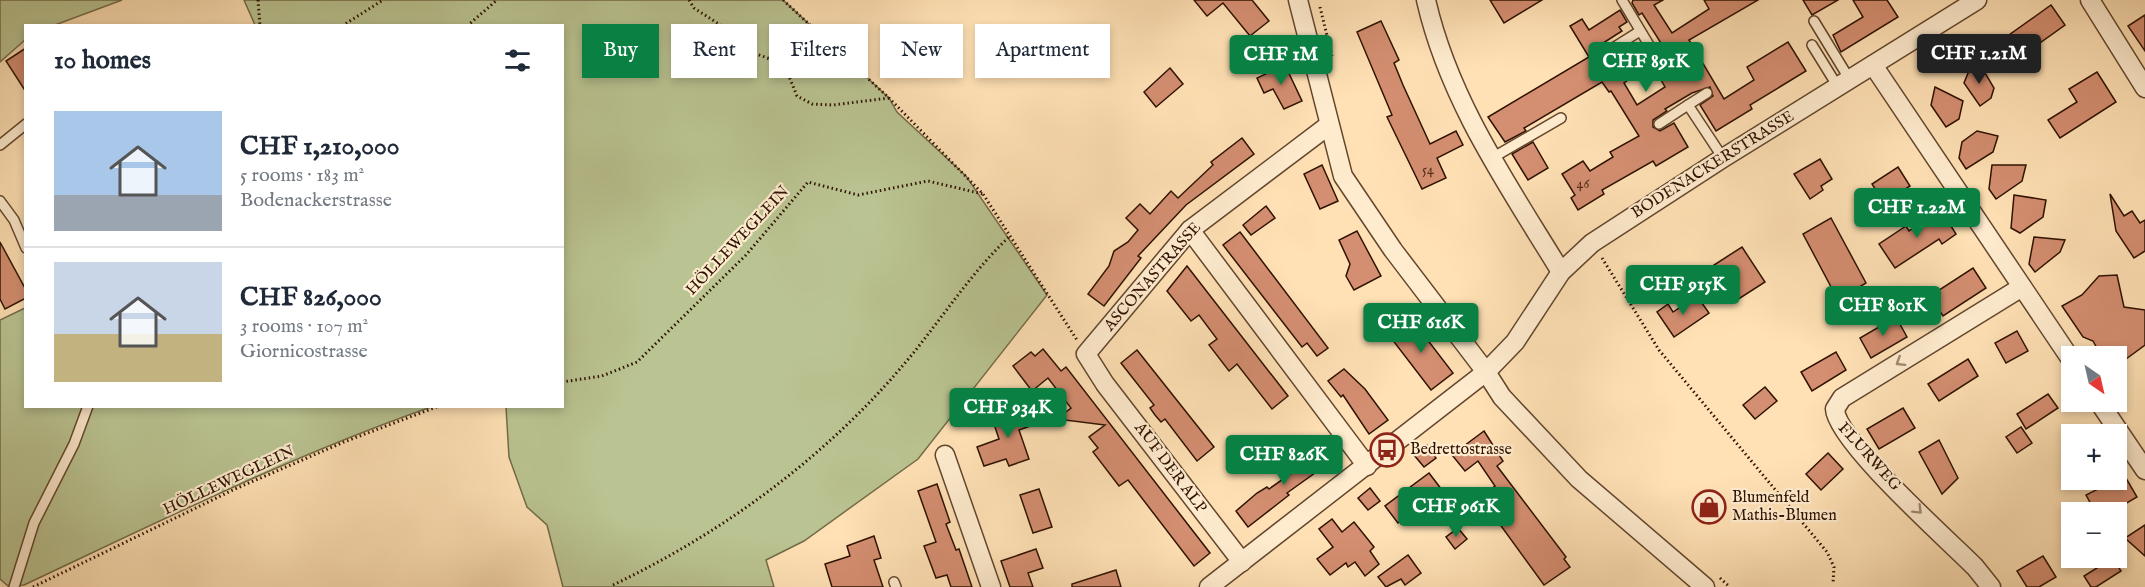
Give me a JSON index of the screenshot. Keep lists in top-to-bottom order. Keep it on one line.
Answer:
{"streets":{"street":["BODENACKERSTRASSE","ASCONASTRASSE","FLURWEG","AUF DER ALP"],"path":["HÖLLEWEGLEIN"]},"crossings":[["BODENACKERSTRASSE","AUF DER ALP"],["ASCONASTRASSE","AUF DER ALP"]],"places":{"bus stop":["Bedrettostrasse"],"shop":["Blumenfeld Mathis-Blumen"]},"house_numbers":["54","46"],"north":"bottom right","page":{"chip":["Buy","Rent","Filters","New","Apartment"],"heading":"10 homes","price":["CHF 1.21M","CHF 1M","CHF 891K","CHF 1.22M","CHF 915K","CHF 801K","CHF 616K","CHF 934K","CHF 826K","CHF 961K"],"list":[{"name":"CHF 1,210,000","note":"5 rooms · 183 m² · Bodenackerstrasse"},{"name":"CHF 826,000","note":"3 rooms · 107 m² · Giornicostrasse"}],"map_buttons":["+","−"]}}
